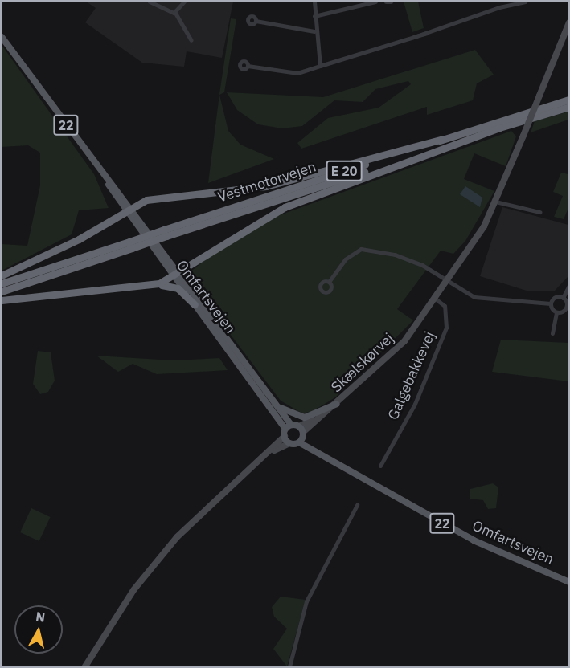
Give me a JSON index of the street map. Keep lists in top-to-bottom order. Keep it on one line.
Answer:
{"streets":{"highway":["E 20","Vestmotorvejen"],"main road":["22","Omfartsvejen"],"street":["Skælskørvej","Galgebakkevej"]},"crossings":[["22","Omfartsvejen"],["Omfartsvejen","Skælskørvej"],["Skælskørvej","Galgebakkevej"]],"north":"top"}
